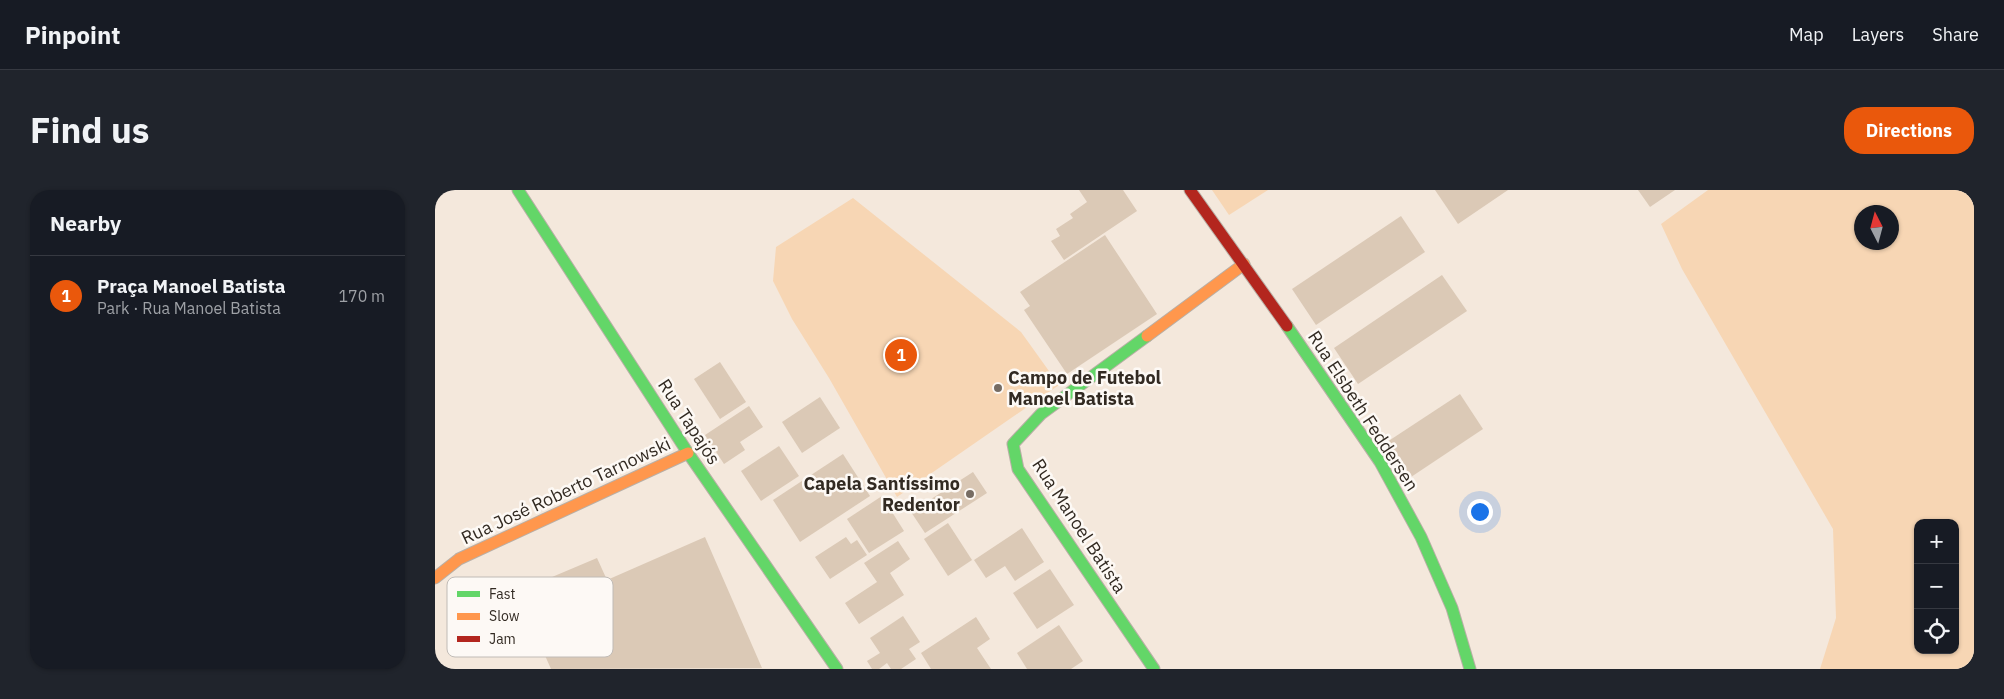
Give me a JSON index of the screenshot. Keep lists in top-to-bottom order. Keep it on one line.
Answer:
{"streets":{"street":["Rua Elsbeth Feddersen","Rua Tapajós","Rua José Roberto Tarnowski","Rua Manoel Batista"]},"crossings":[["Rua Elsbeth Feddersen","Rua Manoel Batista"],["Rua Tapajós","Rua José Roberto Tarnowski"]],"places":["Campo de Futebol Manoel Batista","Capela Santíssimo Redentor"],"legend":["Fast","Slow","Jam"],"north":"top","page":{"header":"Pinpoint","nav":["Map","Layers","Share"],"title":"Find us","buttons":"Directions","heading":"Nearby","list":[{"mark":"1","name":"Praça Manoel Batista","note":"Park · Rua Manoel Batista","value":"170 m"}],"pins":"1","map_buttons":["+","−"]}}
